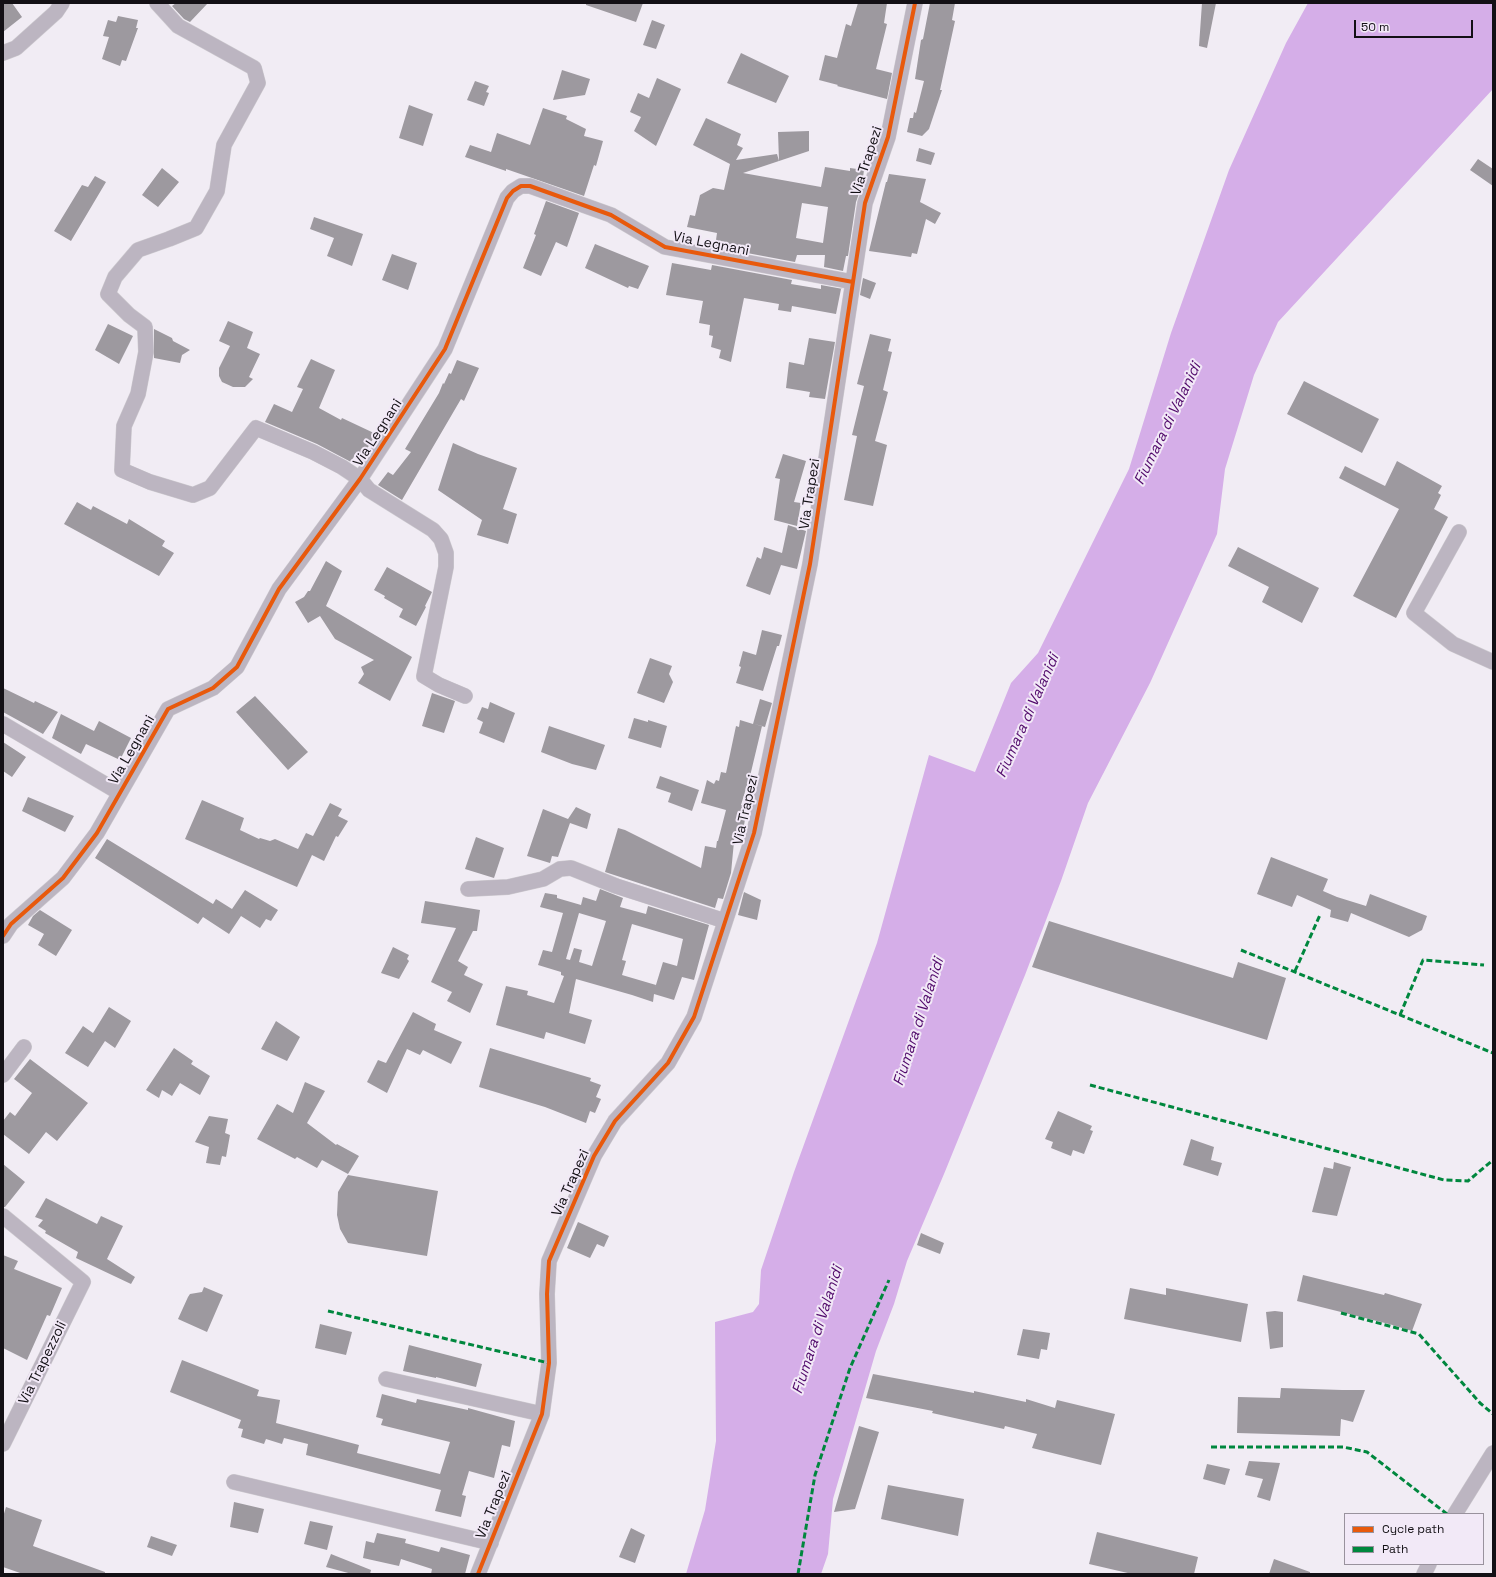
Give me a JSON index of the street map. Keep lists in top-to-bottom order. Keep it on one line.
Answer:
{"streets":{"street":["Via Trapezi","Via Legnani","Via Trapezzoli"]},"crossings":[["Via Trapezi","Via Legnani"]],"water":["Fiumara di Valanidi"],"legend":["Cycle path","Path"],"scale_bar":"50 m"}
